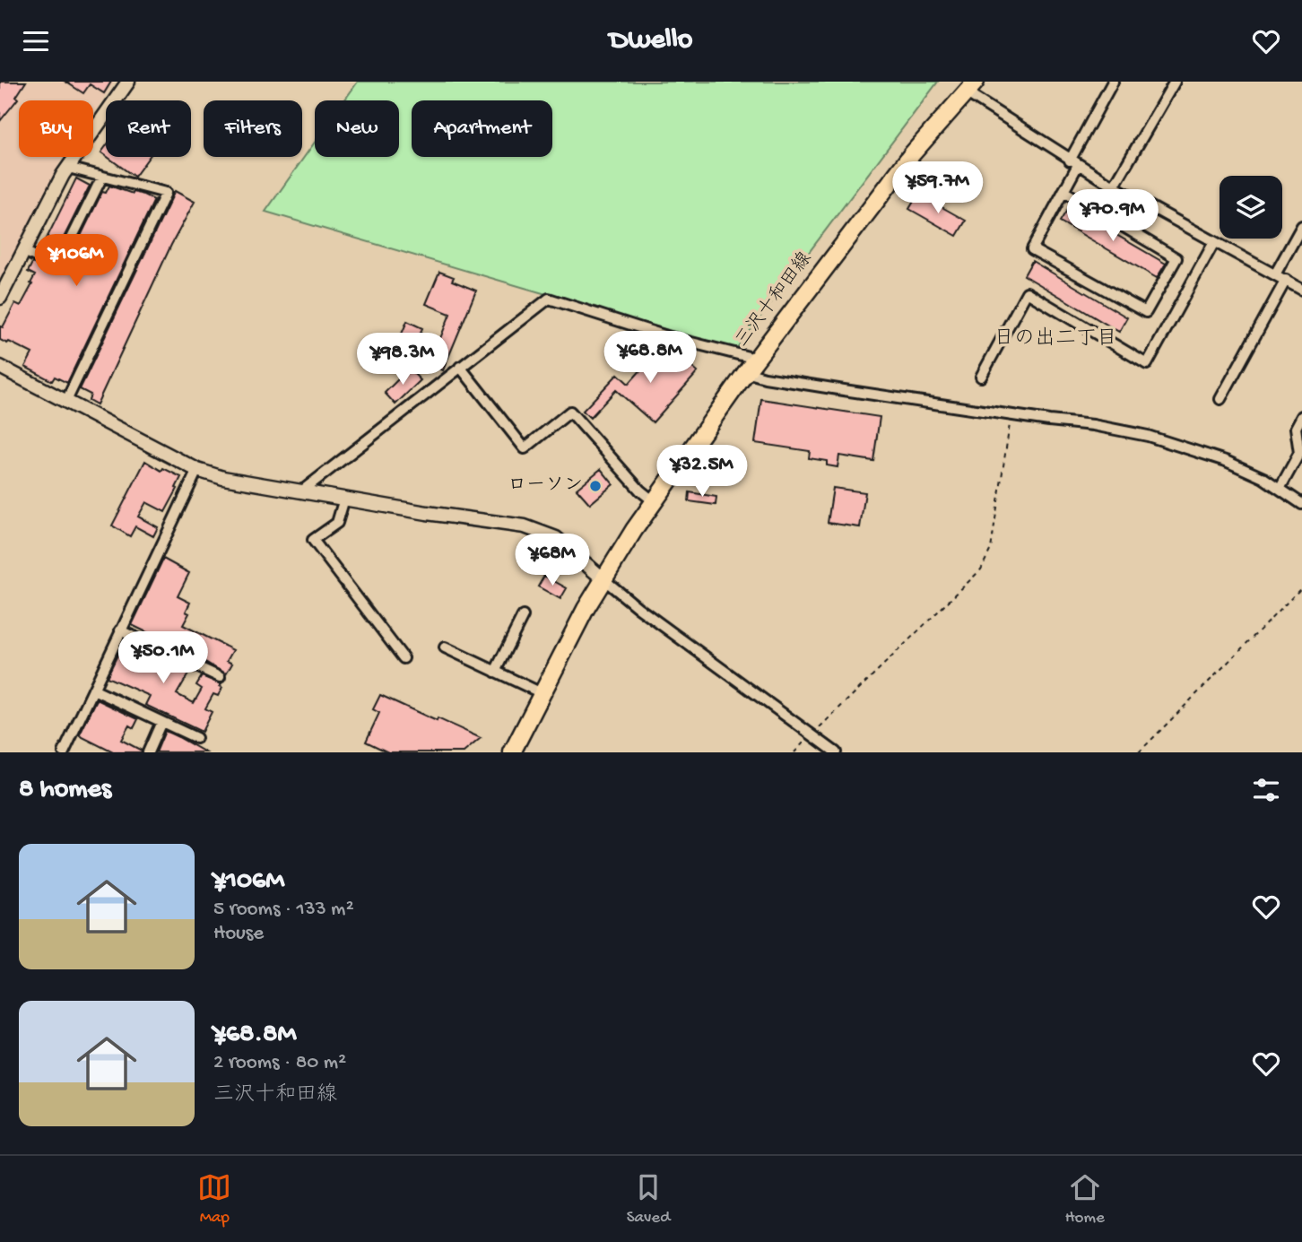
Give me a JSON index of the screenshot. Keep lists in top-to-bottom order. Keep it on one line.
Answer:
{"streets":{"main road":["三沢十和田線"]},"districts":["日の出二丁目"],"places":["ローソン"],"page":{"header":"Dwello","chip":["Buy","Rent","Filters","New","Apartment"],"price":["¥59.7M","¥70.9M","¥106M","¥68.8M","¥98.3M","¥32.5M","¥68M","¥50.1M"],"heading":"8 homes","list":[{"name":"¥106M","note":"5 rooms · 133 m² · House"},{"name":"¥68.8M","note":"2 rooms · 80 m² · 三沢十和田線"}],"tabs":["Map","Saved","Home"]}}
